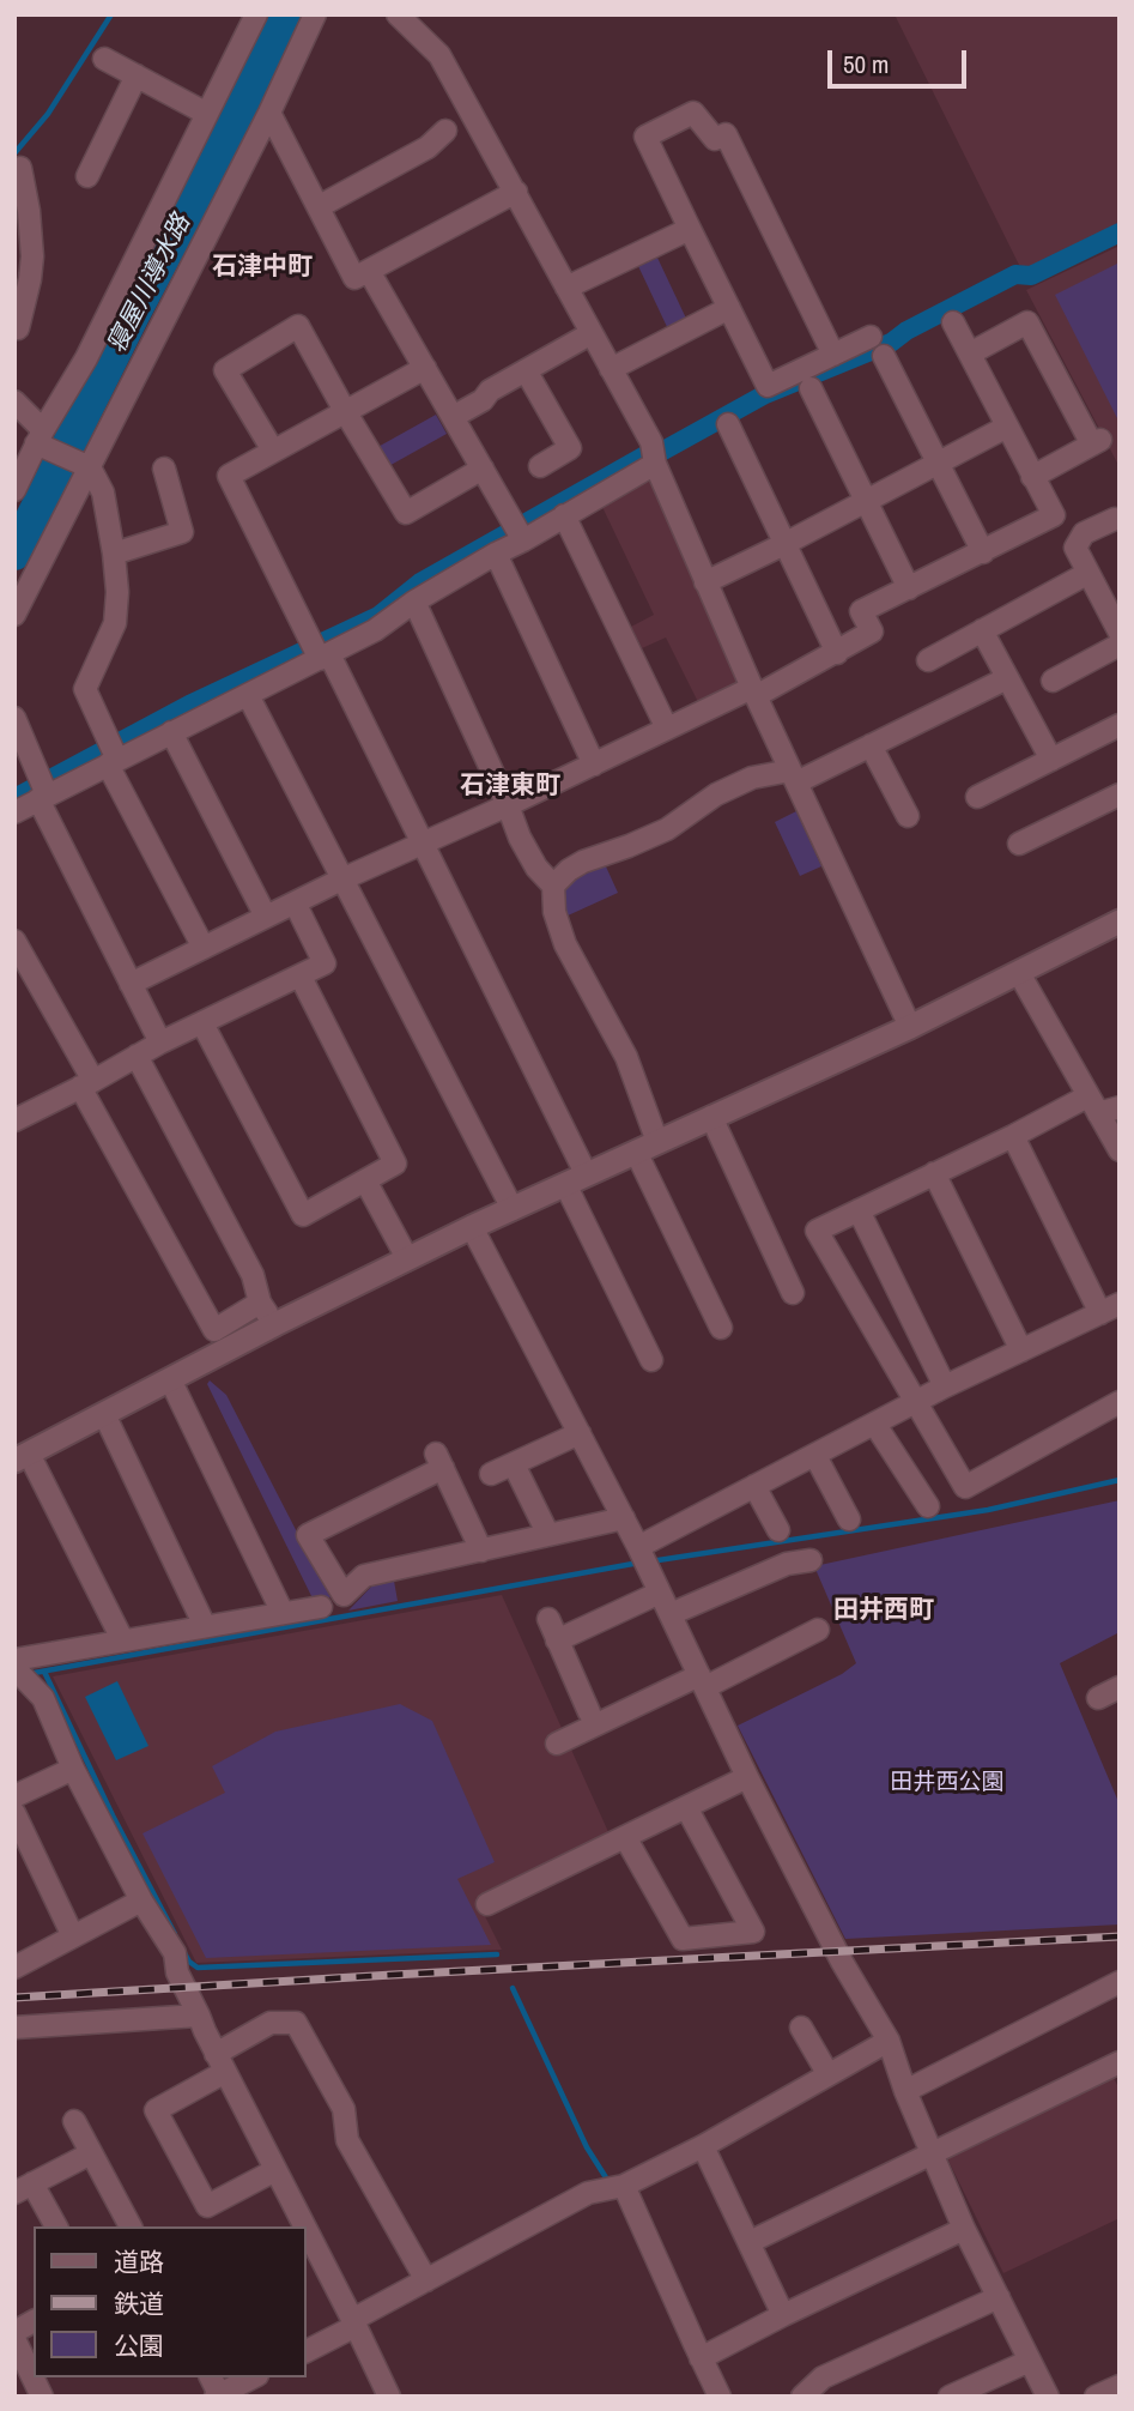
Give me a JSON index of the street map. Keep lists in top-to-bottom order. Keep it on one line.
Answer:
{"districts":["石津中町","石津東町","田井西町"],"water":["寝屋川導水路"],"parks":["田井西公園"],"legend":["道路","鉄道","公園"],"scale_bar":"50 m"}
